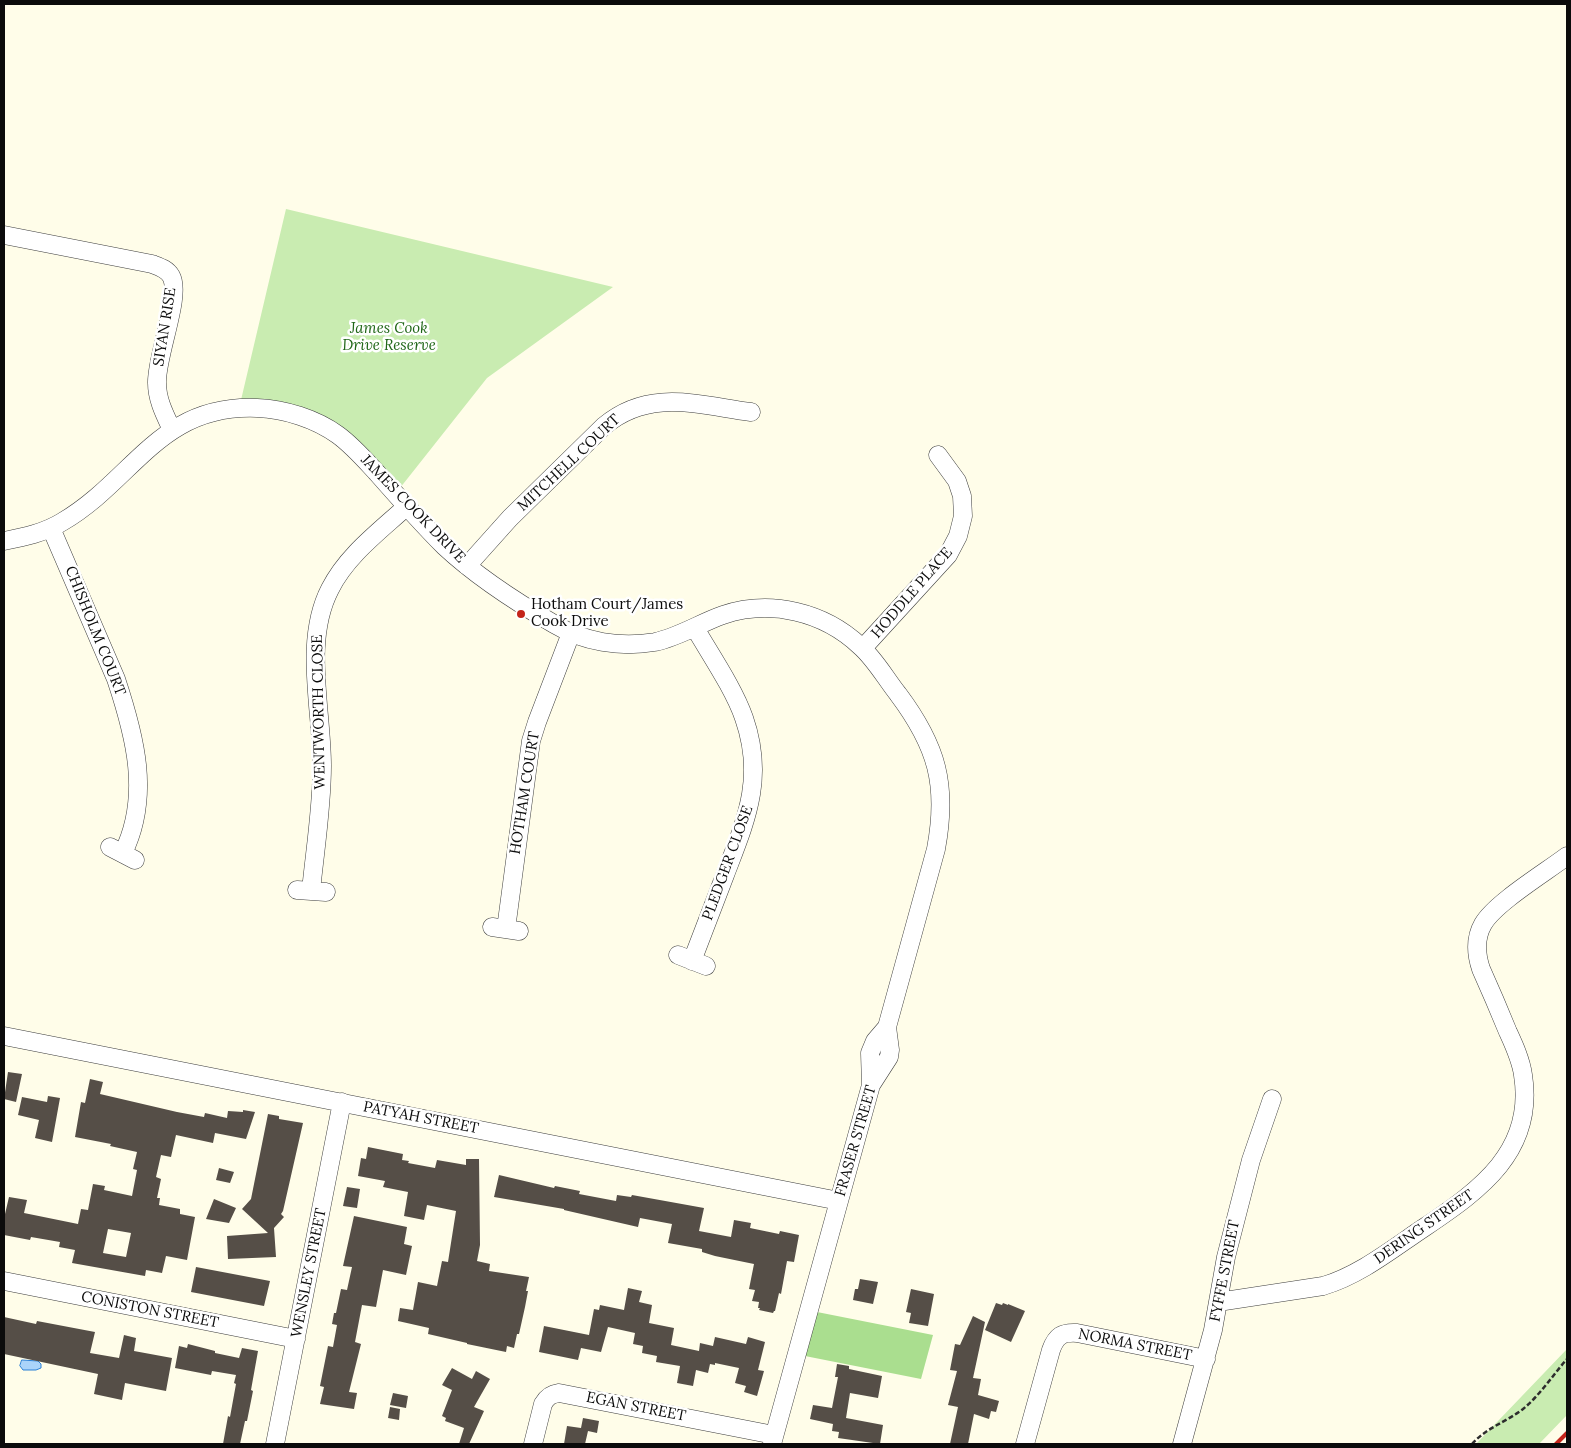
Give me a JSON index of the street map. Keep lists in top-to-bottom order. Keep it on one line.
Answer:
{"streets":{"street":["SIYAN RISE","MITCHELL COURT","JAMES COOK DRIVE","HODDLE PLACE","CHISHOLM COURT","WENTWORTH CLOSE","HOTHAM COURT","PLEDGER CLOSE","PATYAH STREET","FRASER STREET","DERING STREET","FYFFE STREET","WENSLEY STREET","CONISTON STREET","NORMA STREET","EGAN STREET"]},"crossings":[["SIYAN RISE","JAMES COOK DRIVE"],["MITCHELL COURT","JAMES COOK DRIVE"],["JAMES COOK DRIVE","HODDLE PLACE"],["JAMES COOK DRIVE","CHISHOLM COURT"],["JAMES COOK DRIVE","WENTWORTH CLOSE"],["JAMES COOK DRIVE","HOTHAM COURT"],["JAMES COOK DRIVE","PLEDGER CLOSE"],["JAMES COOK DRIVE","FRASER STREET"],["PATYAH STREET","FRASER STREET"],["PATYAH STREET","WENSLEY STREET"],["FRASER STREET","EGAN STREET"],["DERING STREET","FYFFE STREET"],["FYFFE STREET","NORMA STREET"],["WENSLEY STREET","CONISTON STREET"]],"parks":["James Cook Drive Reserve"],"places":["Hotham Court/James Cook Drive"]}
